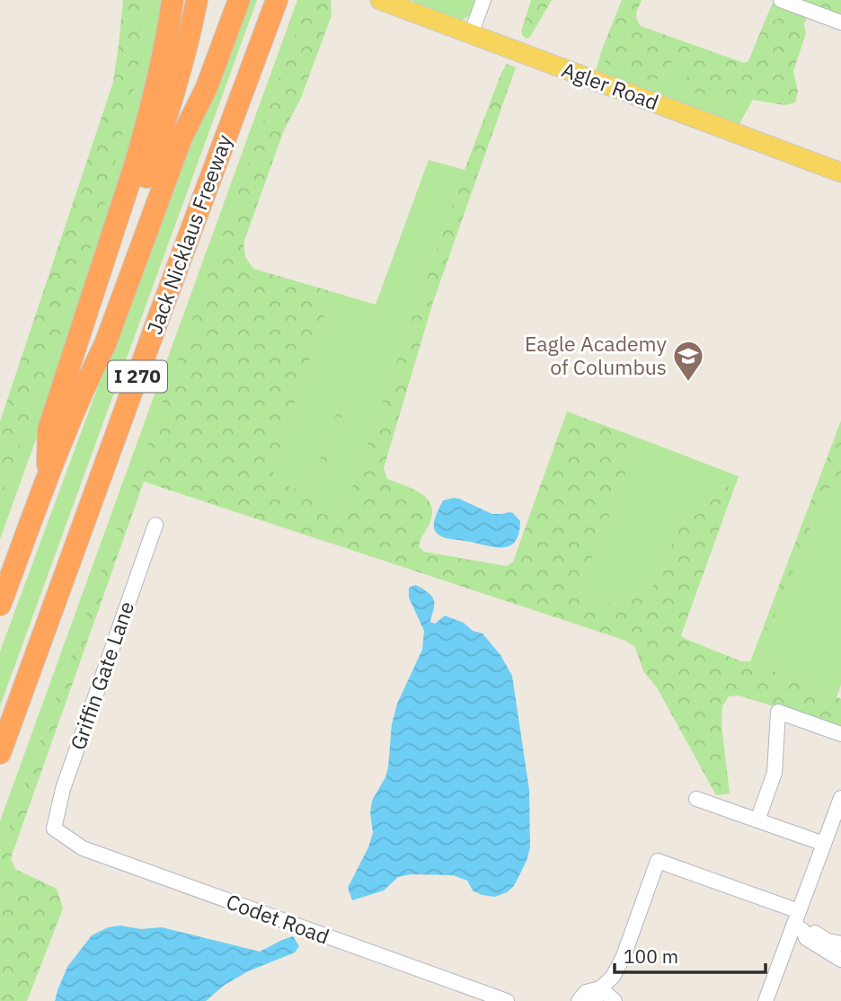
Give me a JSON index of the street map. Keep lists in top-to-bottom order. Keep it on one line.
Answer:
{"streets":{"highway":["Jack Nicklaus Freeway","I 270"],"main road":["Agler Road"],"street":["Griffin Gate Lane","Codet Road"]},"crossings":[["Griffin Gate Lane","Codet Road"]],"places":{"school or university":["Eagle Academy of Columbus"]},"scale_bar":"100 m"}
